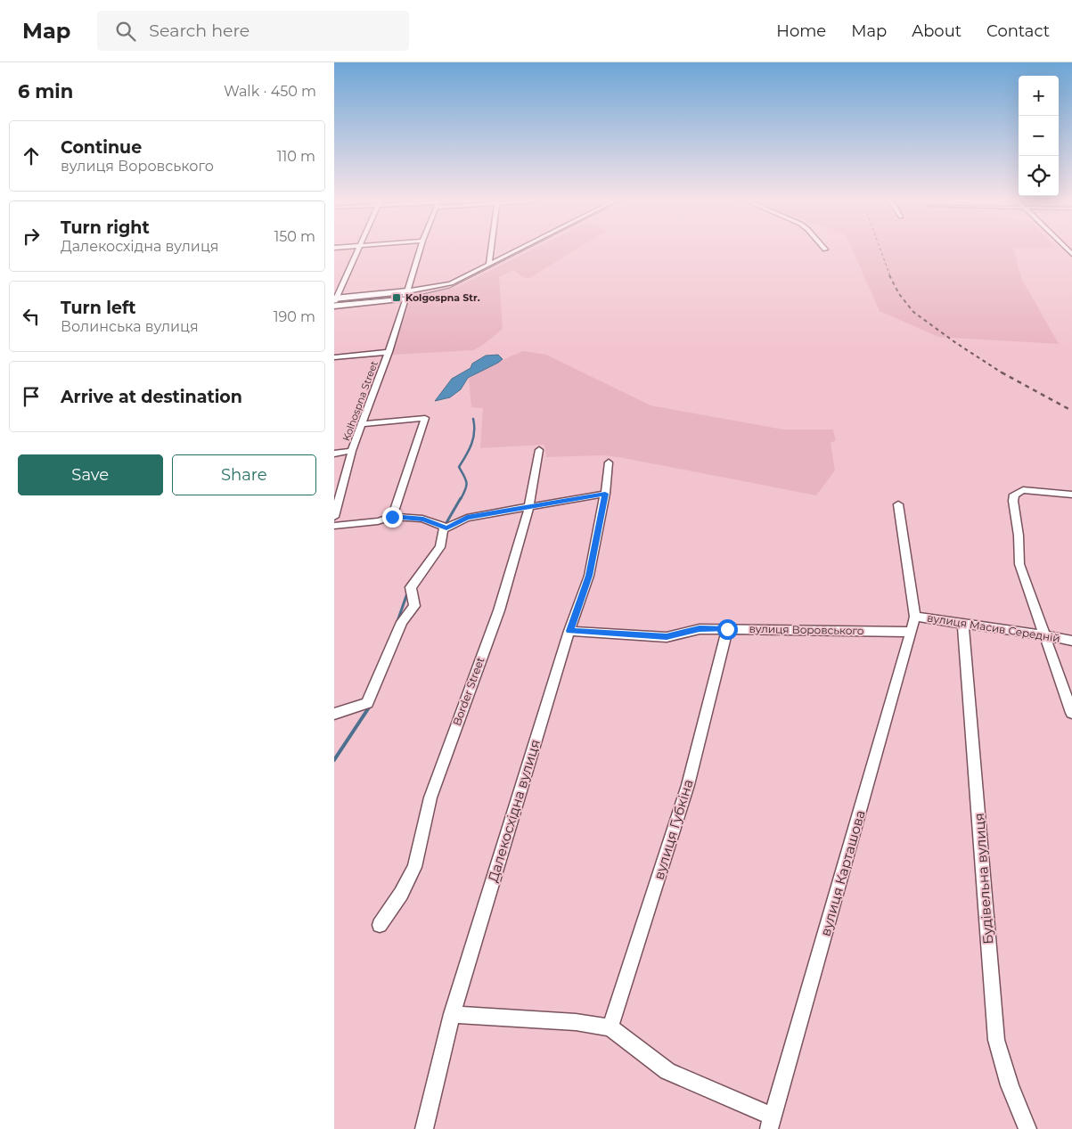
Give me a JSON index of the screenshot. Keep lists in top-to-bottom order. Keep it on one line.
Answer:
{"streets":{"street":["Kolhospna Street","вулиця Масив Середній","вулиця Воровського","Border Street","Далекосхідна вулиця","вулиця Губкіна","вулиця Карташова","Будівельна вулиця"]},"crossings":[["вулиця Масив Середній","вулиця Карташова"],["вулиця Масив Середній","Будівельна вулиця"],["вулиця Воровського","Далекосхідна вулиця"],["вулиця Воровського","вулиця Губкіна"],["вулиця Воровського","вулиця Карташова"]],"places":{"transit":["Kolgospna Str."]},"page":{"header":"Map","search":"Search here","nav":["Home","Map","About","Contact"],"heading":["6 min","Walk · 450 m"],"map_buttons":["+","−"],"list":[["Continue","вулиця Воровського","110 m"],["Turn right","Далекосхідна вулиця","150 m"],["Turn left","Волинська вулиця","190 m"],"Arrive at destination"],"buttons":["Save","Share"]}}
